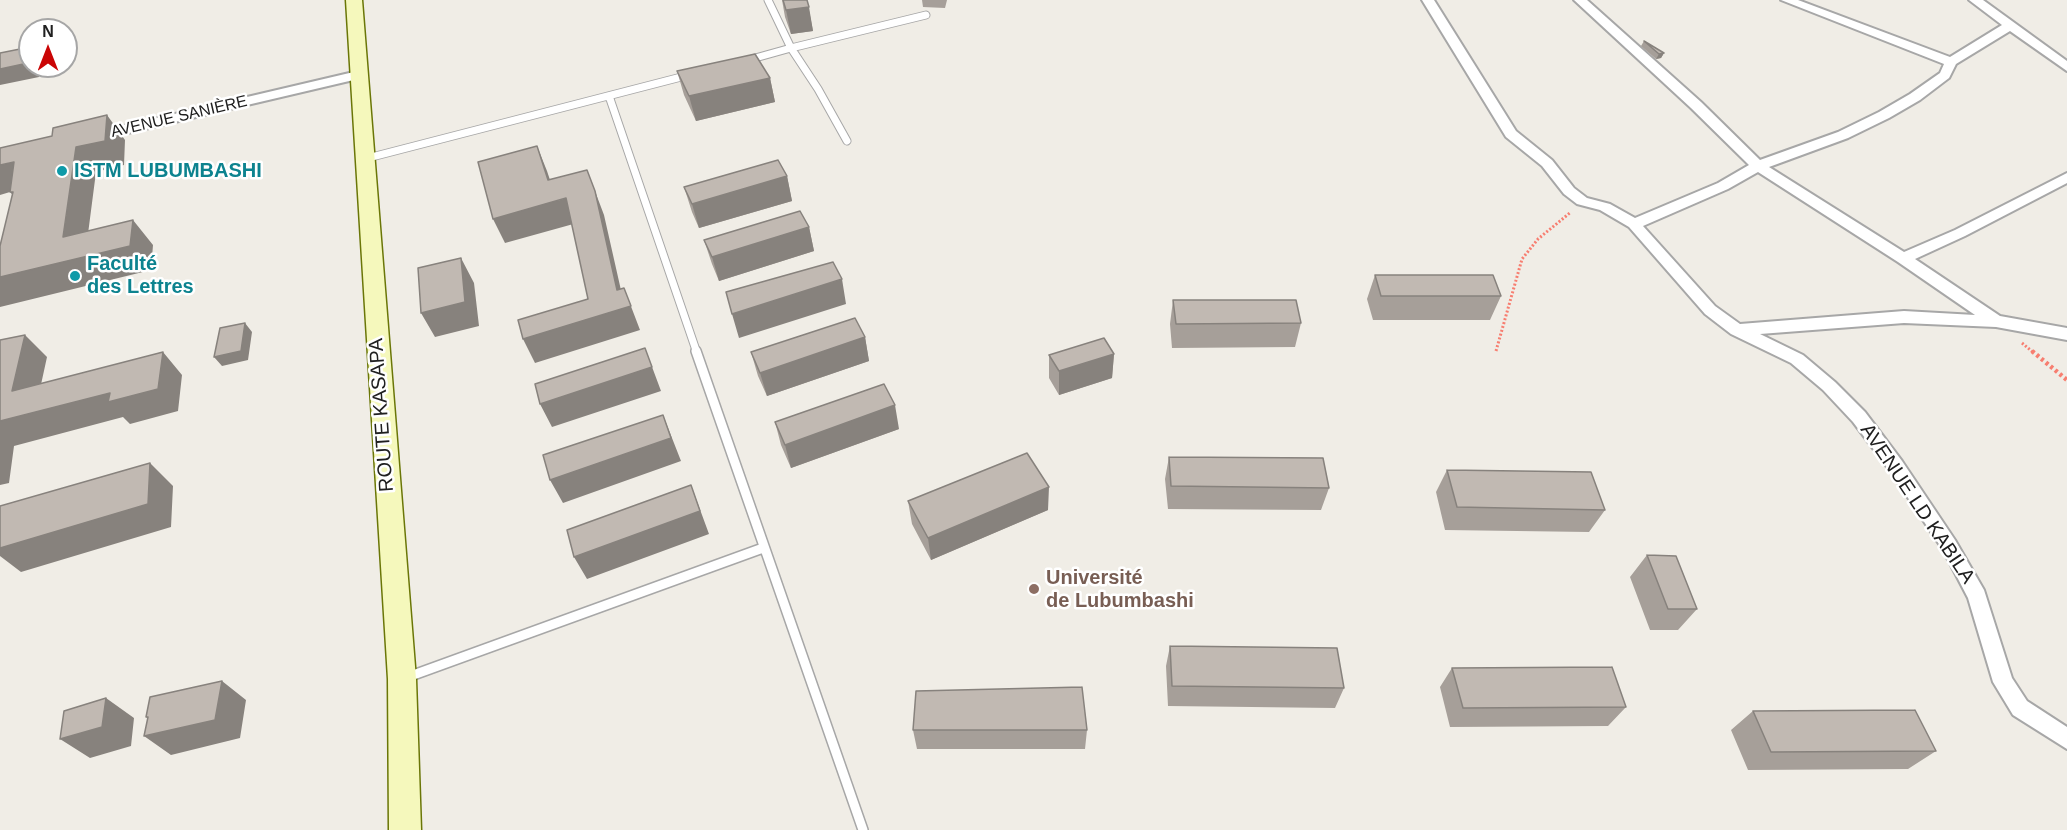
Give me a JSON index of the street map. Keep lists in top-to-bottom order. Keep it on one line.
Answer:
{"streets":{"main road":["ROUTE KASAPA"],"street":["AVENUE SANIÈRE","AVENUE LD KABILA"]},"crossings":[["AVENUE SANIÈRE","ROUTE KASAPA"]],"places":["ISTM LUBUMBASHI","Faculté des Lettres","Université de Lubumbashi"],"north":"top"}
